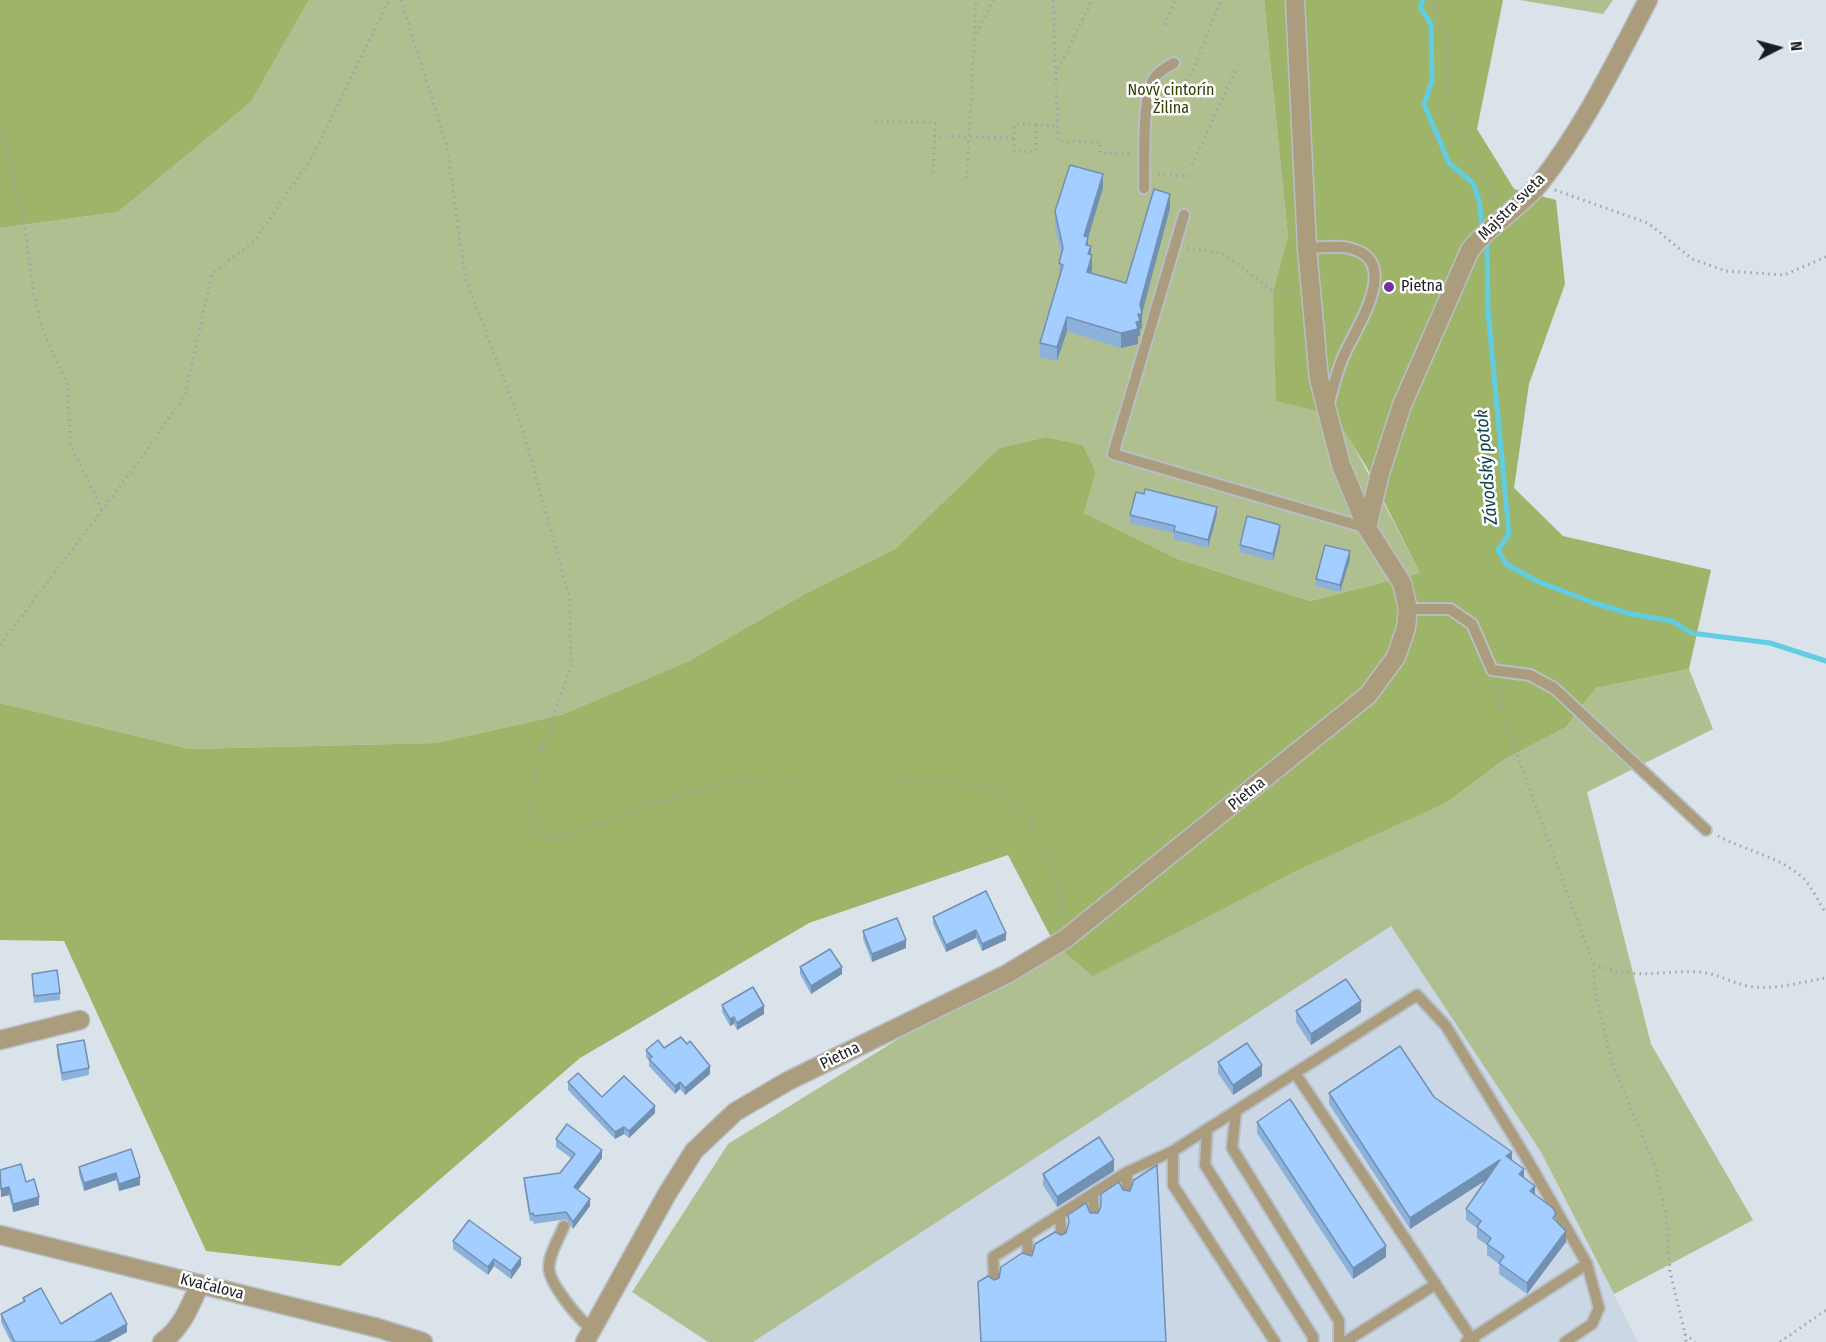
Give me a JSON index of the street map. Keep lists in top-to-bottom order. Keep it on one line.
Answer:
{"streets":{"street":["Majstra sveta","Pietna","Kvačalova"]},"crossings":[["Majstra sveta","Pietna"]],"water":["Závodský potok"],"parks":["Nový cintorín Žilina"],"places":["Pietna"],"north":"right"}
